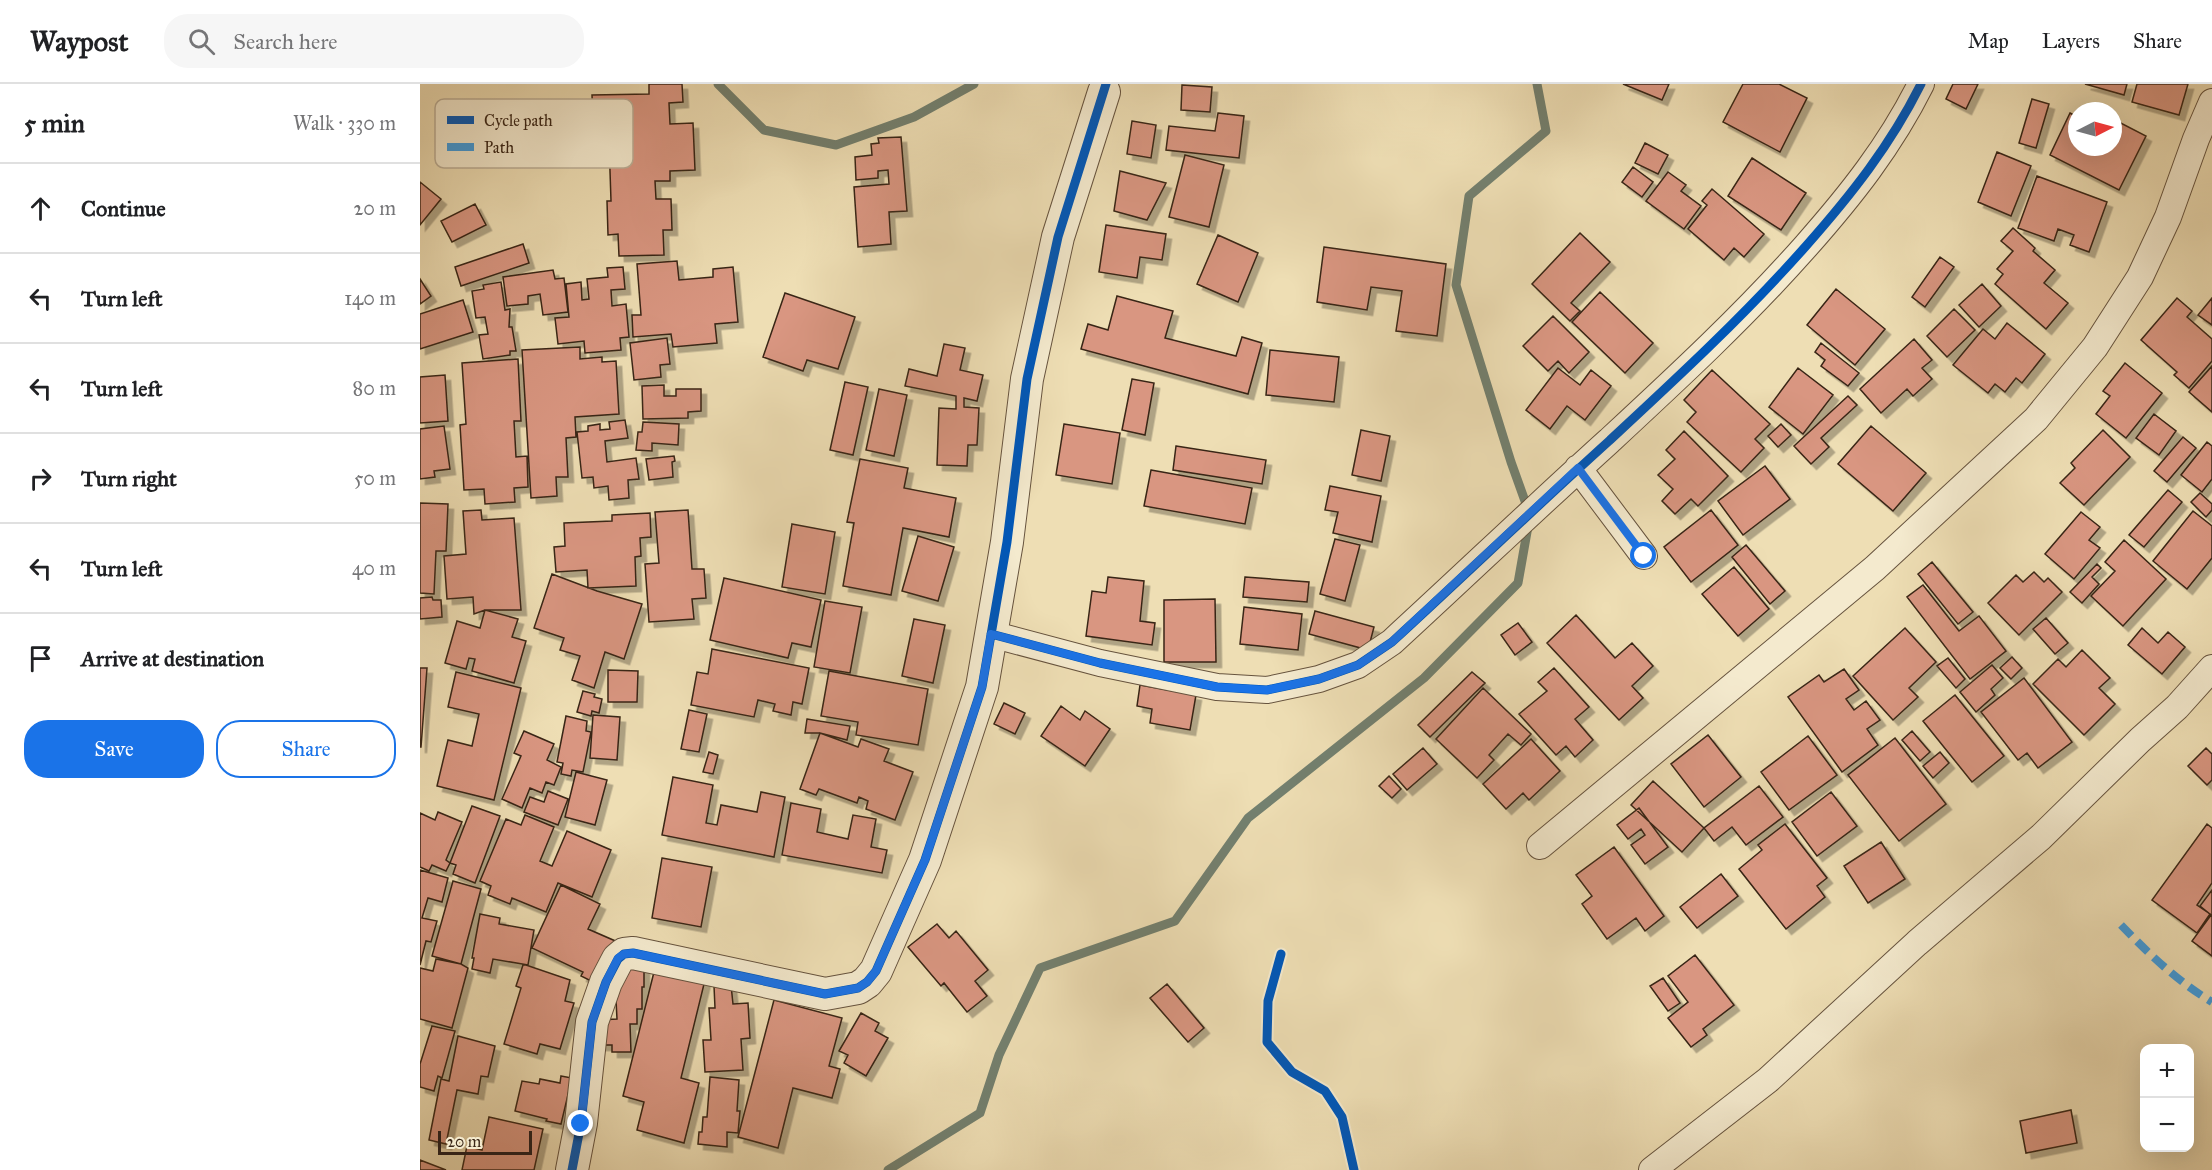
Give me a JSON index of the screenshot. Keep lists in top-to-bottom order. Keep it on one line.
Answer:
{"legend":["Cycle path","Path"],"scale_bar":"20 m","north":"right","page":{"header":"Waypost","search":"Search here","nav":["Map","Layers","Share"],"heading":["5 min","Walk · 330 m"],"list":[["Continue","20 m"],["Turn left","140 m"],["Turn left","80 m"],["Turn right","50 m"],["Turn left","40 m"],"Arrive at destination"],"buttons":["Save","Share"],"map_buttons":["+","−"],"scale":"20 m"}}
